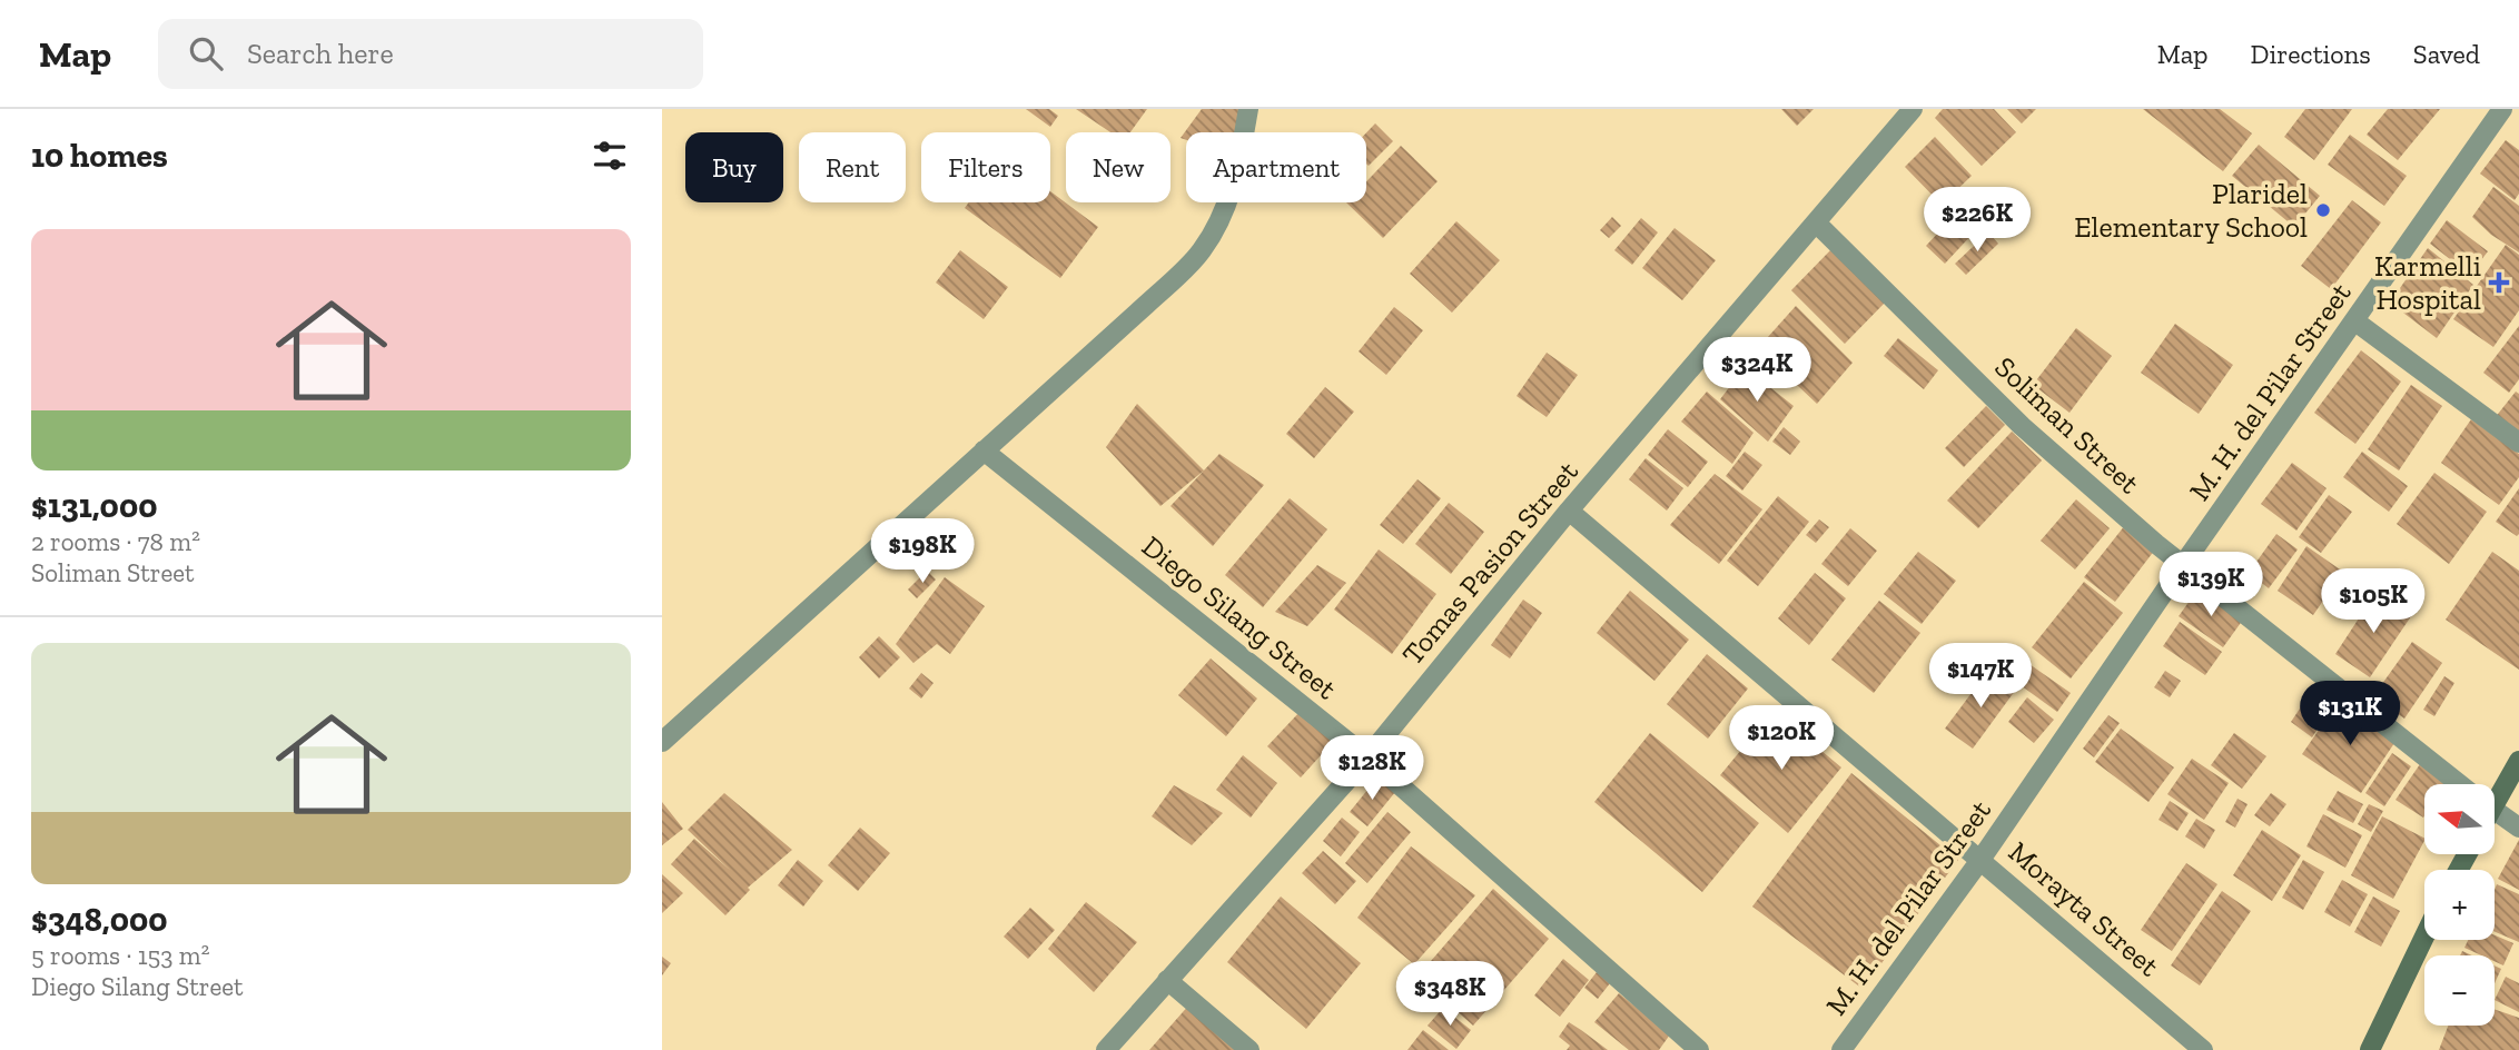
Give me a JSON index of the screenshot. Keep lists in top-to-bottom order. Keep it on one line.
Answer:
{"streets":{"street":["M. H. del Pilar Street","Soliman Street","Tomas Pasion Street","Diego Silang Street","Morayta Street"]},"crossings":[["M. H. del Pilar Street","Soliman Street"],["M. H. del Pilar Street","Morayta Street"],["Soliman Street","Tomas Pasion Street"],["Tomas Pasion Street","Diego Silang Street"],["Tomas Pasion Street","Morayta Street"]],"places":{"other":["Plaridel Elementary School"],"health":["Karmelli Hospital"]},"north":"left","page":{"header":"Map","search":"Search here","nav":["Map","Directions","Saved"],"heading":"10 homes","chip":["Buy","Rent","Filters","New","Apartment"],"price":["$226K","$324K","$198K","$139K","$105K","$147K","$131K","$120K","$128K","$348K"],"list":[{"name":"$131,000","note":"2 rooms · 78 m² · Soliman Street"},{"name":"$348,000","note":"5 rooms · 153 m² · Diego Silang Street"}],"map_buttons":["+","−"]}}
